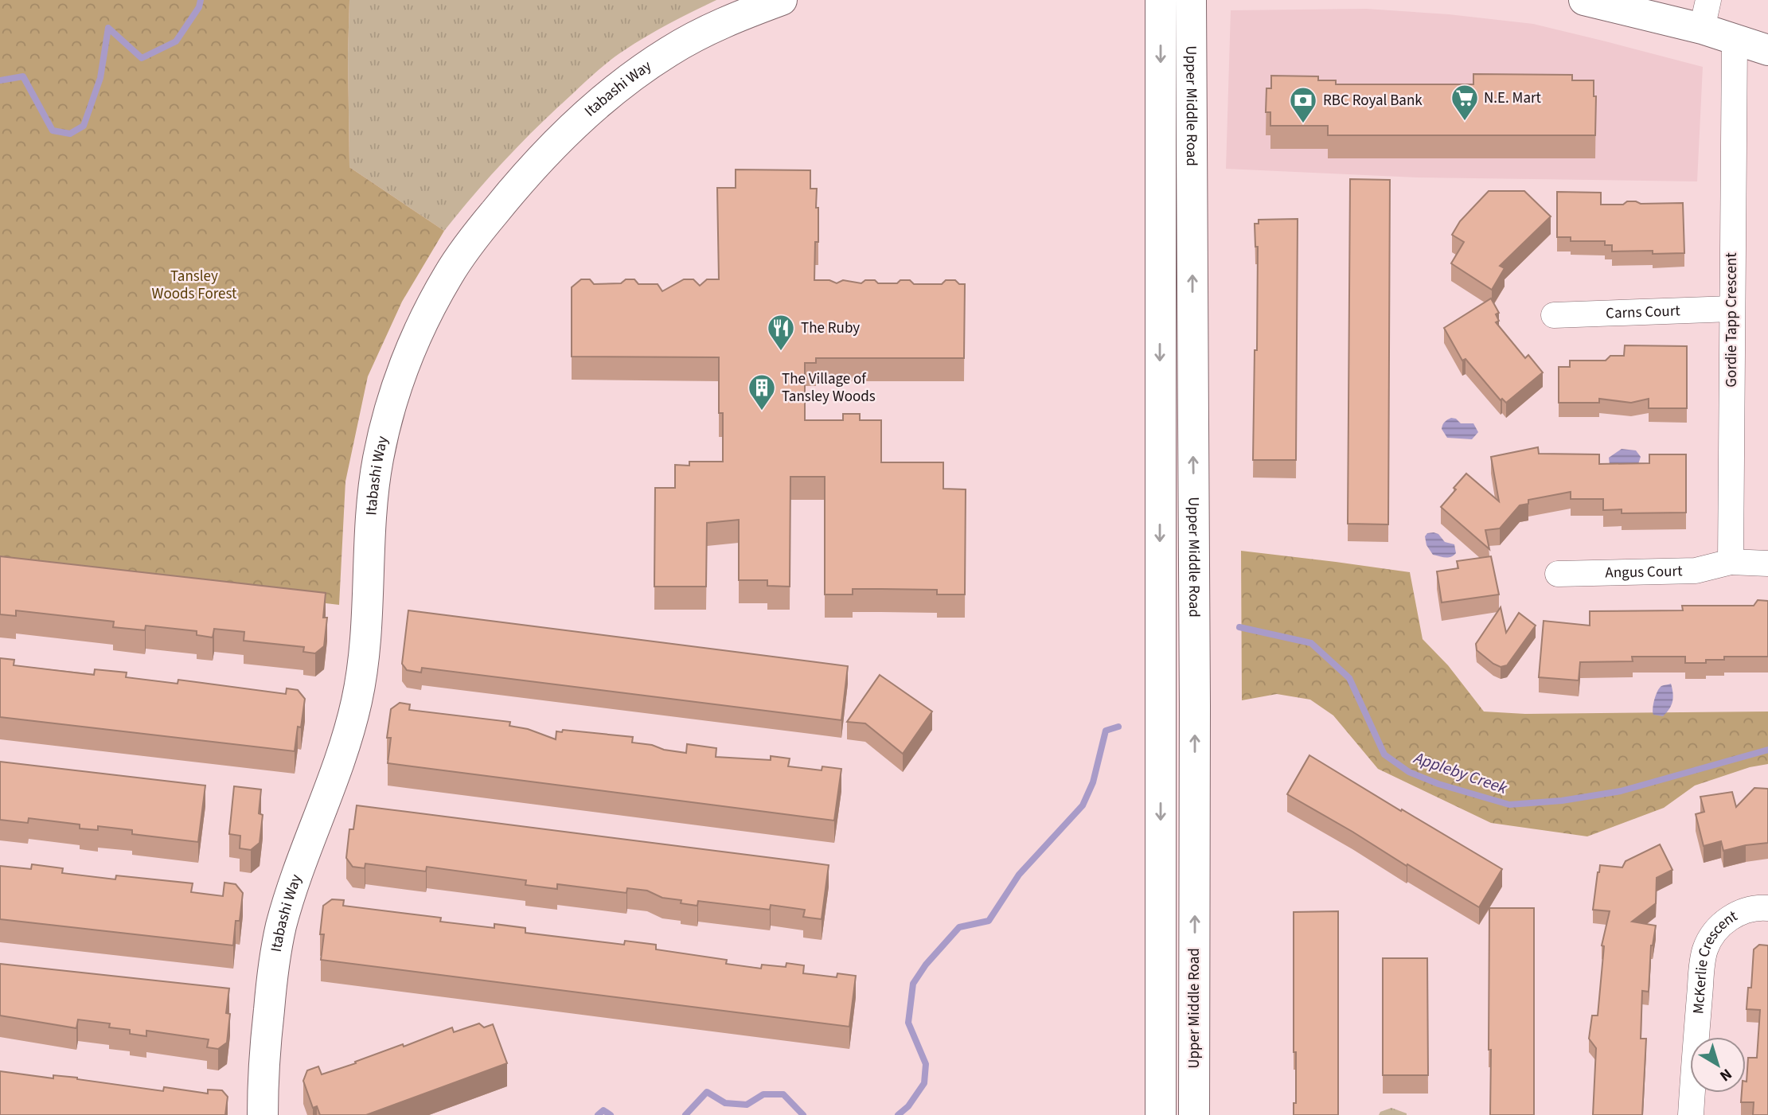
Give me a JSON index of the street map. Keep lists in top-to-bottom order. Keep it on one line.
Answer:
{"streets":{"main road":["Itabashi Way","Upper Middle Road"],"street":["Carns Court","Gordie Tapp Crescent","Angus Court","McKerlie Crescent"]},"crossings":[["Carns Court","Gordie Tapp Crescent"],["Gordie Tapp Crescent","Angus Court"]],"water":["Appleby Creek"],"parks":["Tansley Woods Forest"],"places":{"supermarket":["N.E. Mart"],"bank":["RBC Royal Bank"],"restaurant":["The Ruby"],"building":["The Village of Tansley Woods"]},"north":"bottom right"}
